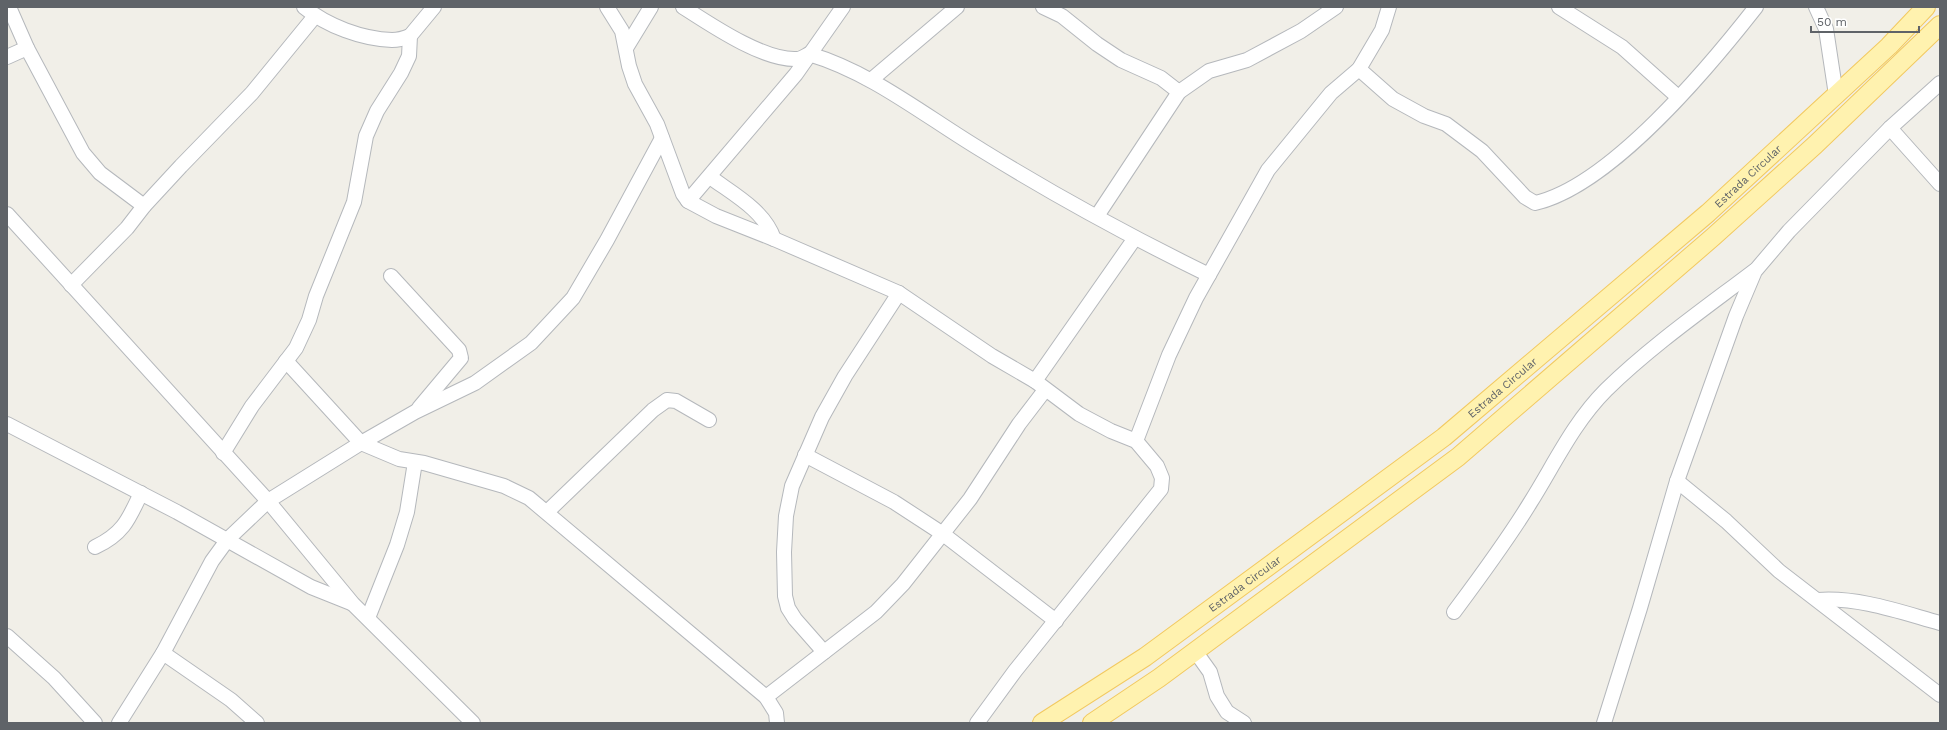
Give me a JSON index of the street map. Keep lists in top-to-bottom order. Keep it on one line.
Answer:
{"streets":{"main road":["Estrada Circular"]},"scale_bar":"50 m"}
